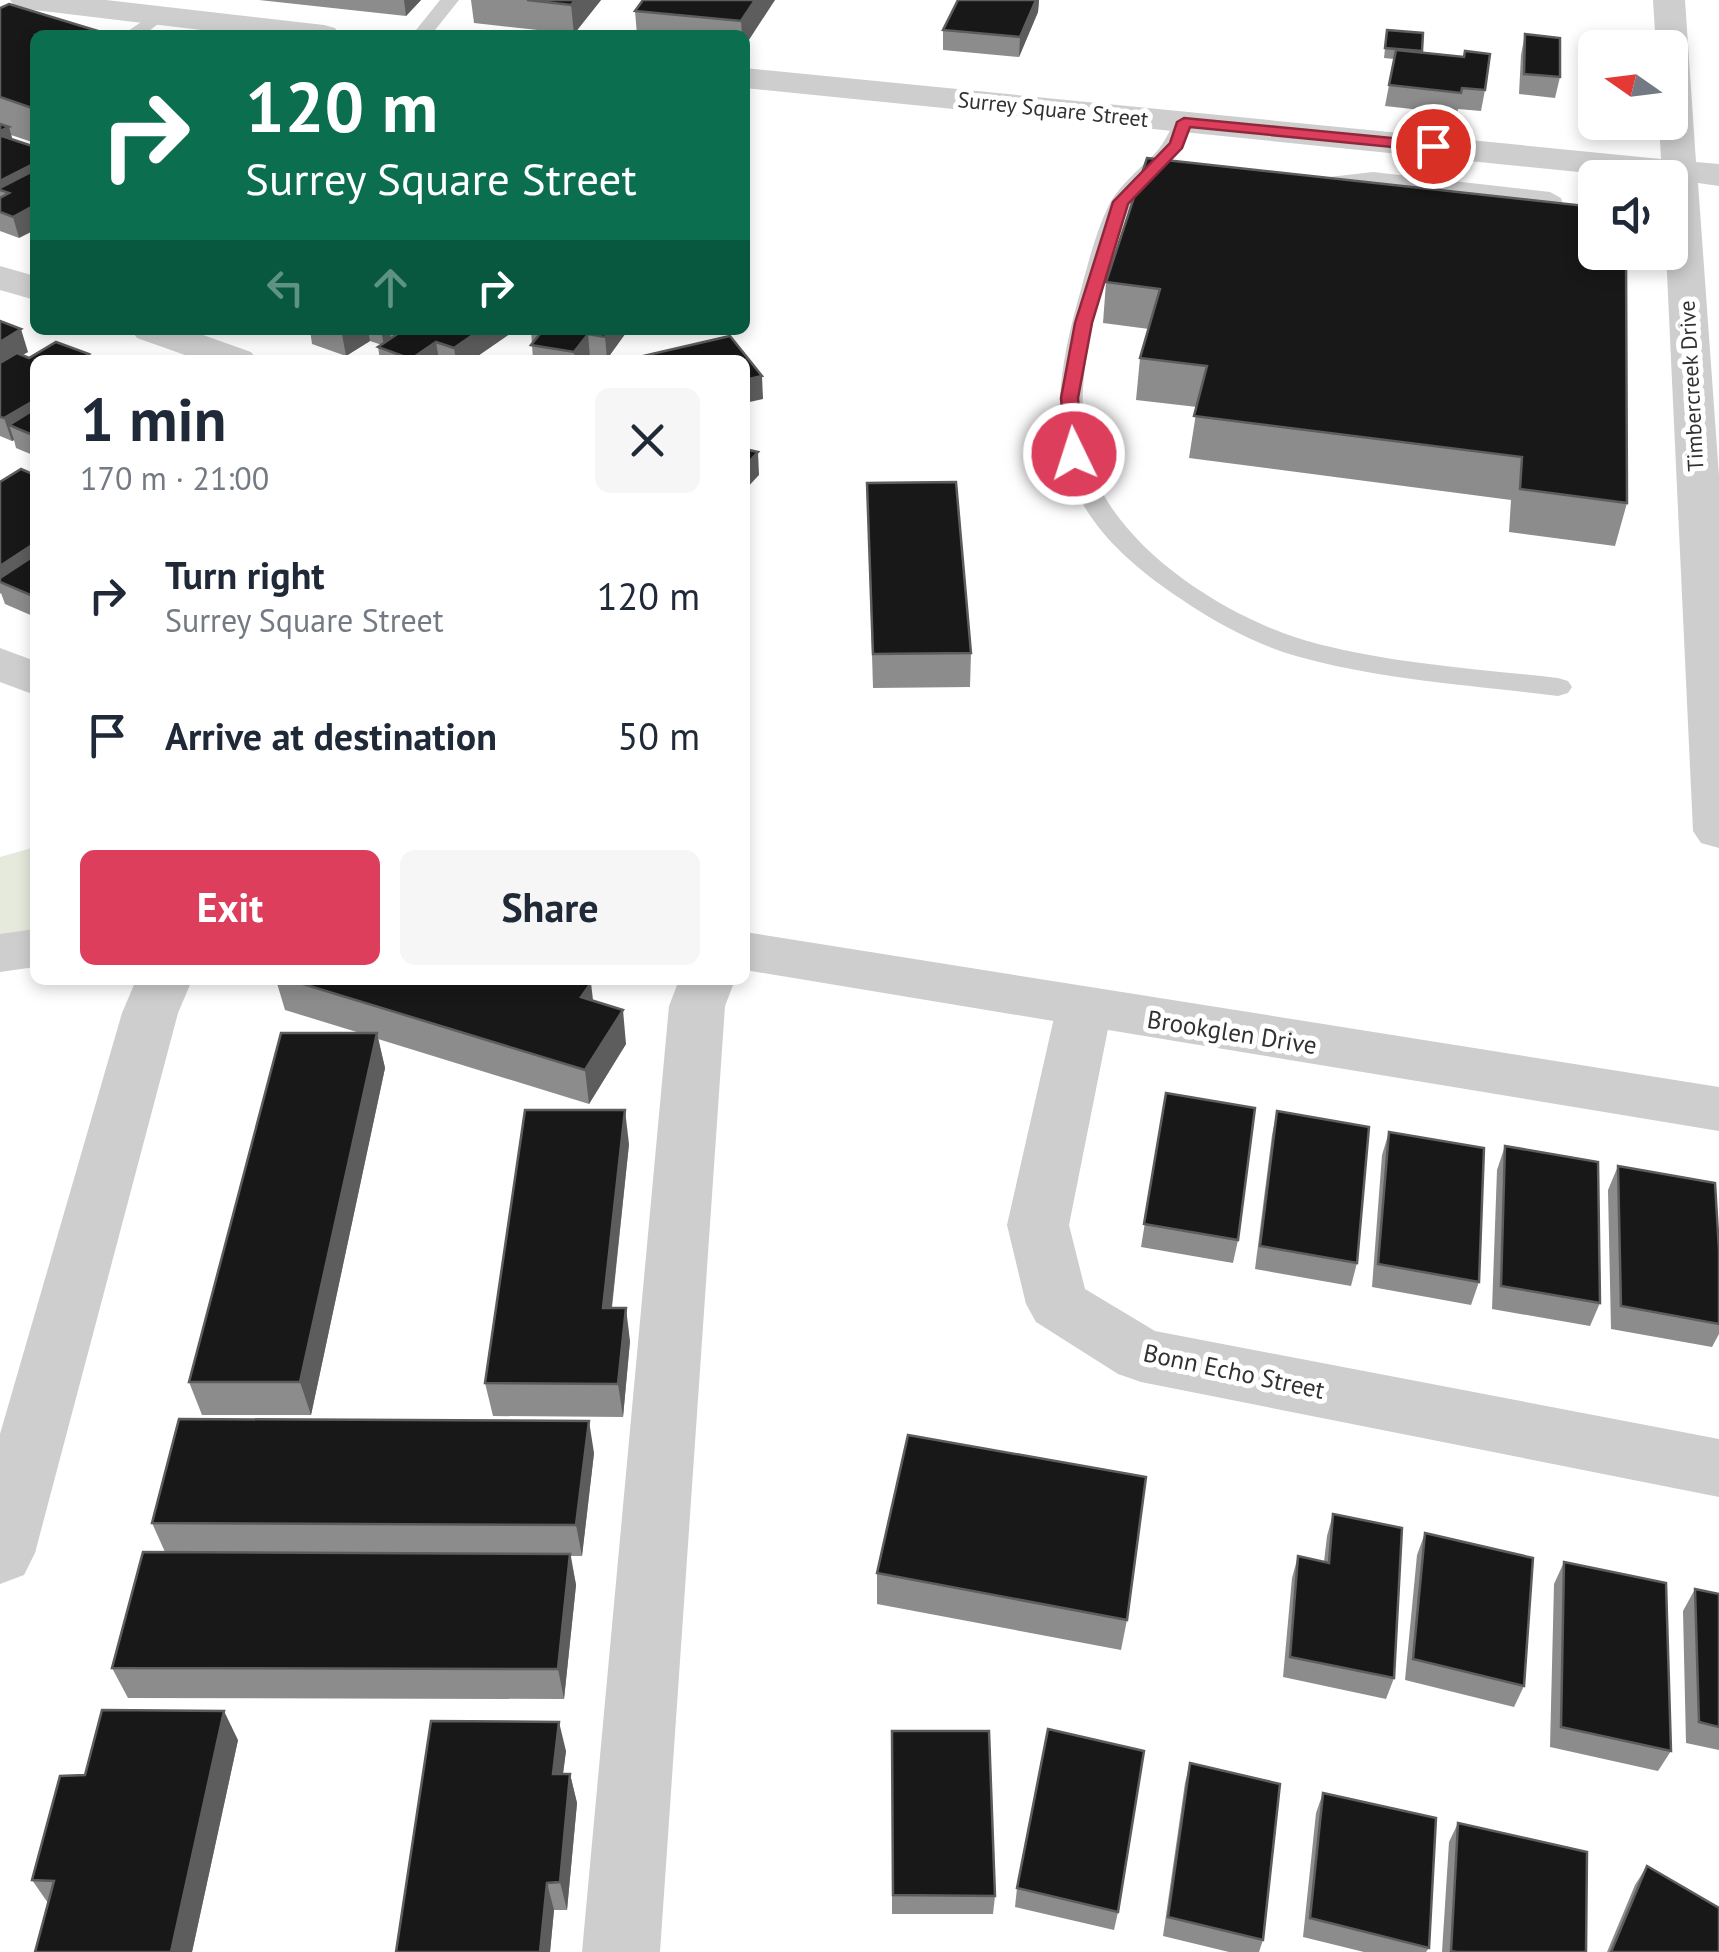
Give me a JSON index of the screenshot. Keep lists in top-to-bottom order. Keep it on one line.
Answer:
{"streets":{"street":["Surrey Square Street","Timbercreek Drive","Brookglen Drive","Bonn Echo Street"]},"crossings":[["Surrey Square Street","Timbercreek Drive"],["Brookglen Drive","Bonn Echo Street"]],"north":"left","page":{"turn":["120 m","Surrey Square Street"],"heading":["1 min","170 m · 21:00"],"list":[{"name":"Turn right","note":"Surrey Square Street","value":"120 m"},{"name":"Arrive at destination","value":"50 m"}],"buttons":["Exit","Share"]}}
